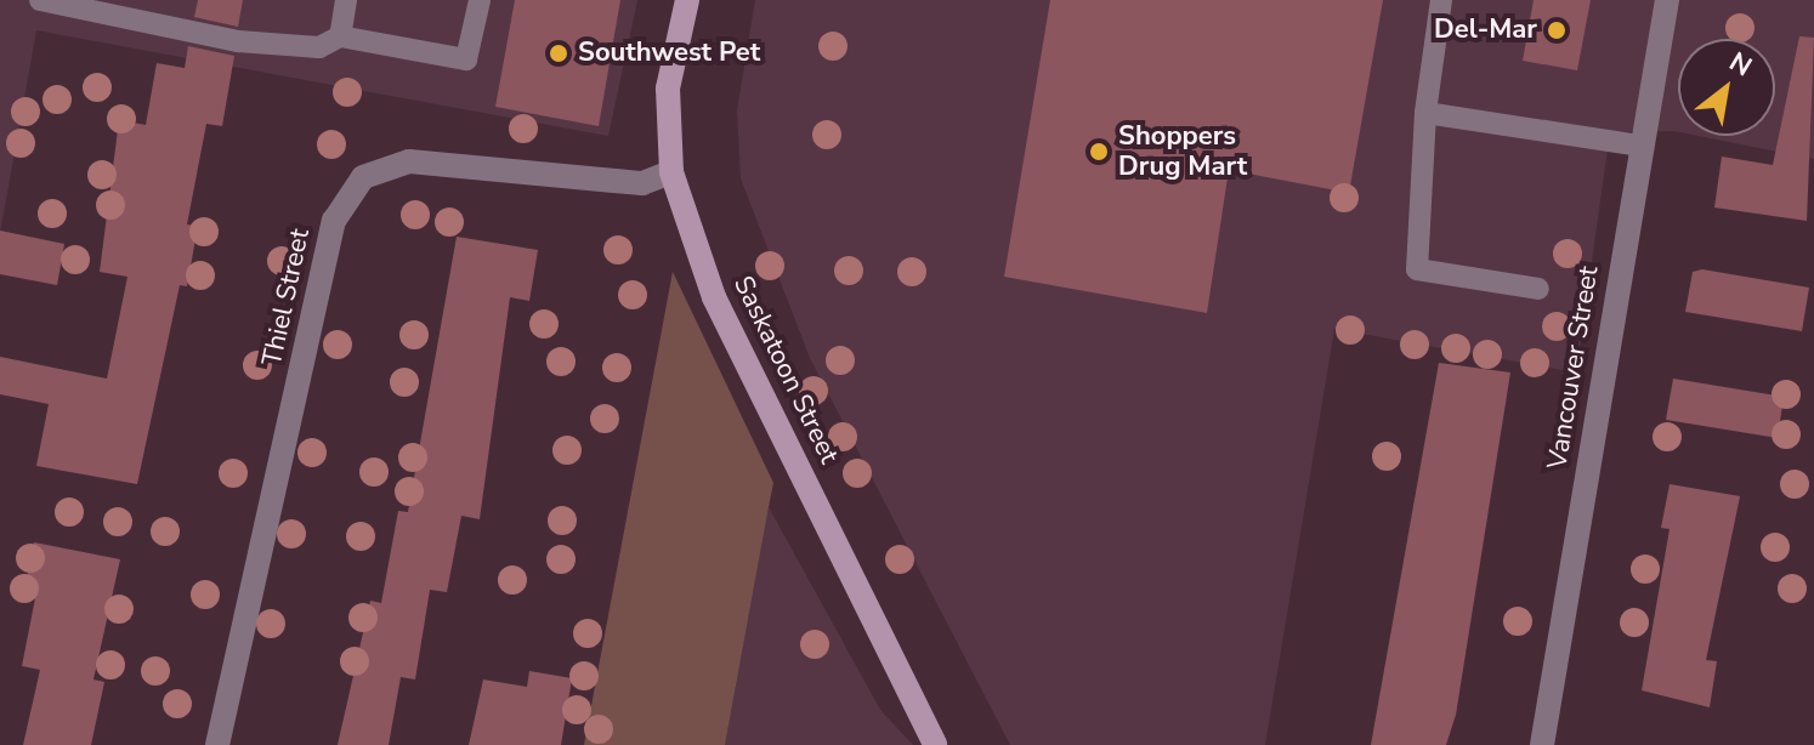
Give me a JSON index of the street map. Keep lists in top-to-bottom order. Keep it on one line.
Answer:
{"streets":{"street":["Thiel Street","Vancouver Street","Saskatoon Street"]},"crossings":[["Thiel Street","Saskatoon Street"]],"places":["Del-Mar","Southwest Pet","Shoppers Drug Mart"],"north":"top right"}
